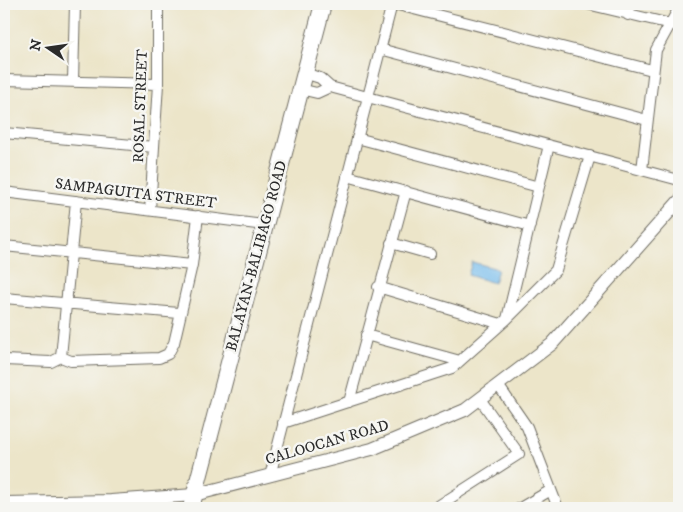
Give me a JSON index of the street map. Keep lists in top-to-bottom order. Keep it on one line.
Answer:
{"streets":{"main road":["BALAYAN-BALIBAGO ROAD"],"street":["ROSAL STREET","SAMPAGUITA STREET","CALOOCAN ROAD"]},"crossings":[["ROSAL STREET","SAMPAGUITA STREET"],["SAMPAGUITA STREET","BALAYAN-BALIBAGO ROAD"],["BALAYAN-BALIBAGO ROAD","CALOOCAN ROAD"]],"north":"left"}
